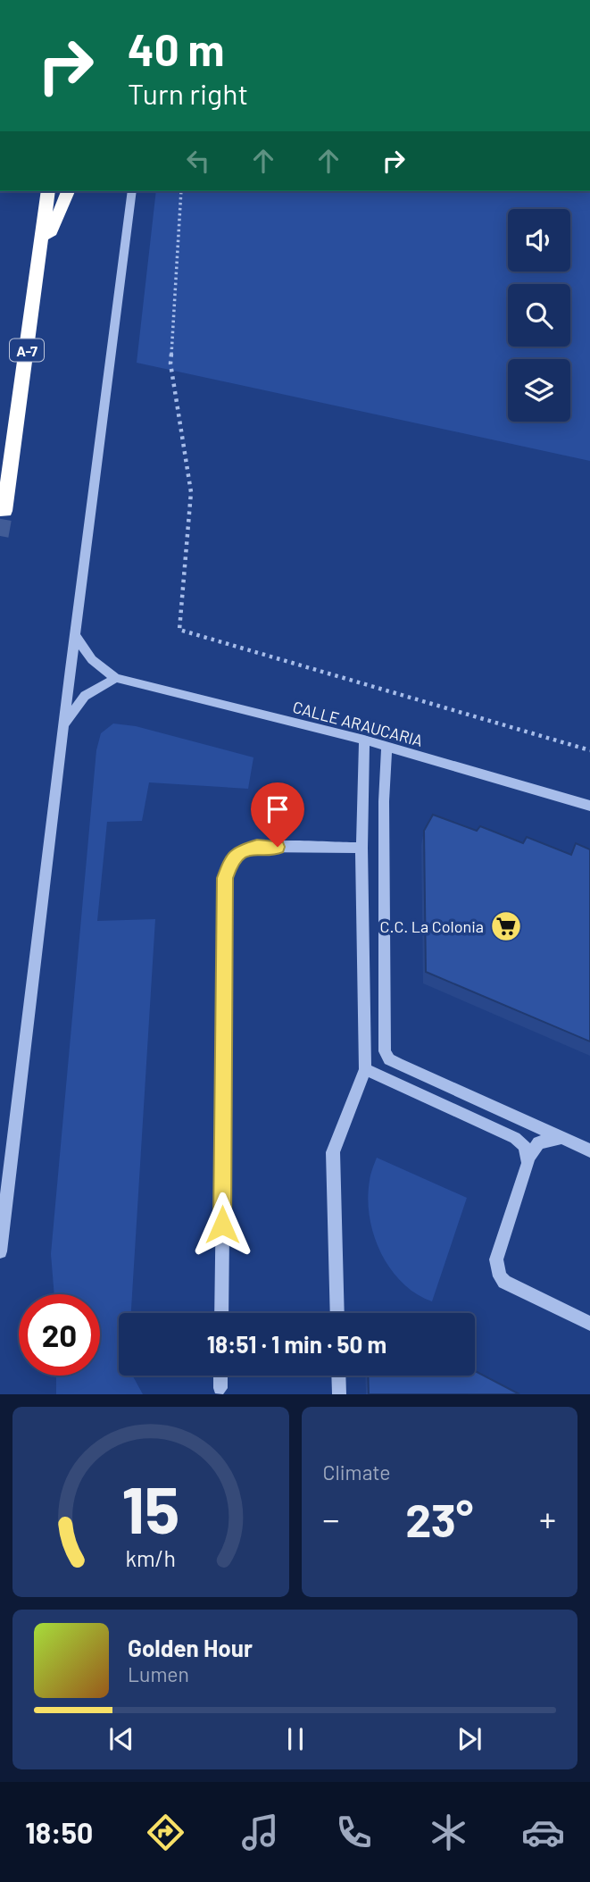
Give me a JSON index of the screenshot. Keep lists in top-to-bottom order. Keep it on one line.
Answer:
{"streets":{"highway":["A-7"],"street":["CALLE ARAUCARIA"]},"places":{"supermarket":["C.C. La Colonia"]},"page":{"turn":["40 m","Turn right"],"limit":"20","trip":"18:51 · 1 min · 50 m","tile":"Climate","heat":["−","23°","+"],"song":["Golden Hour","Lumen"],"tabs":"18:50","gauge":["15","km/h"]}}
